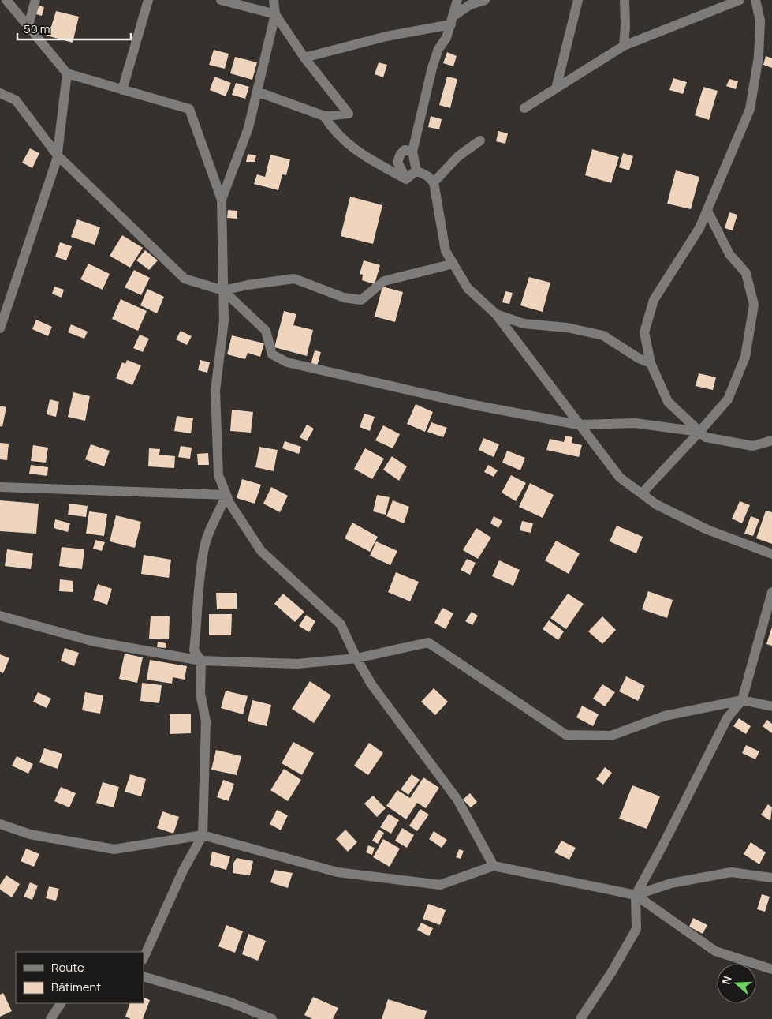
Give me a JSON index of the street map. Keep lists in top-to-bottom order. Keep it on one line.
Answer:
{"legend":["Route","Bâtiment"],"scale_bar":"50 m","north":"left"}
